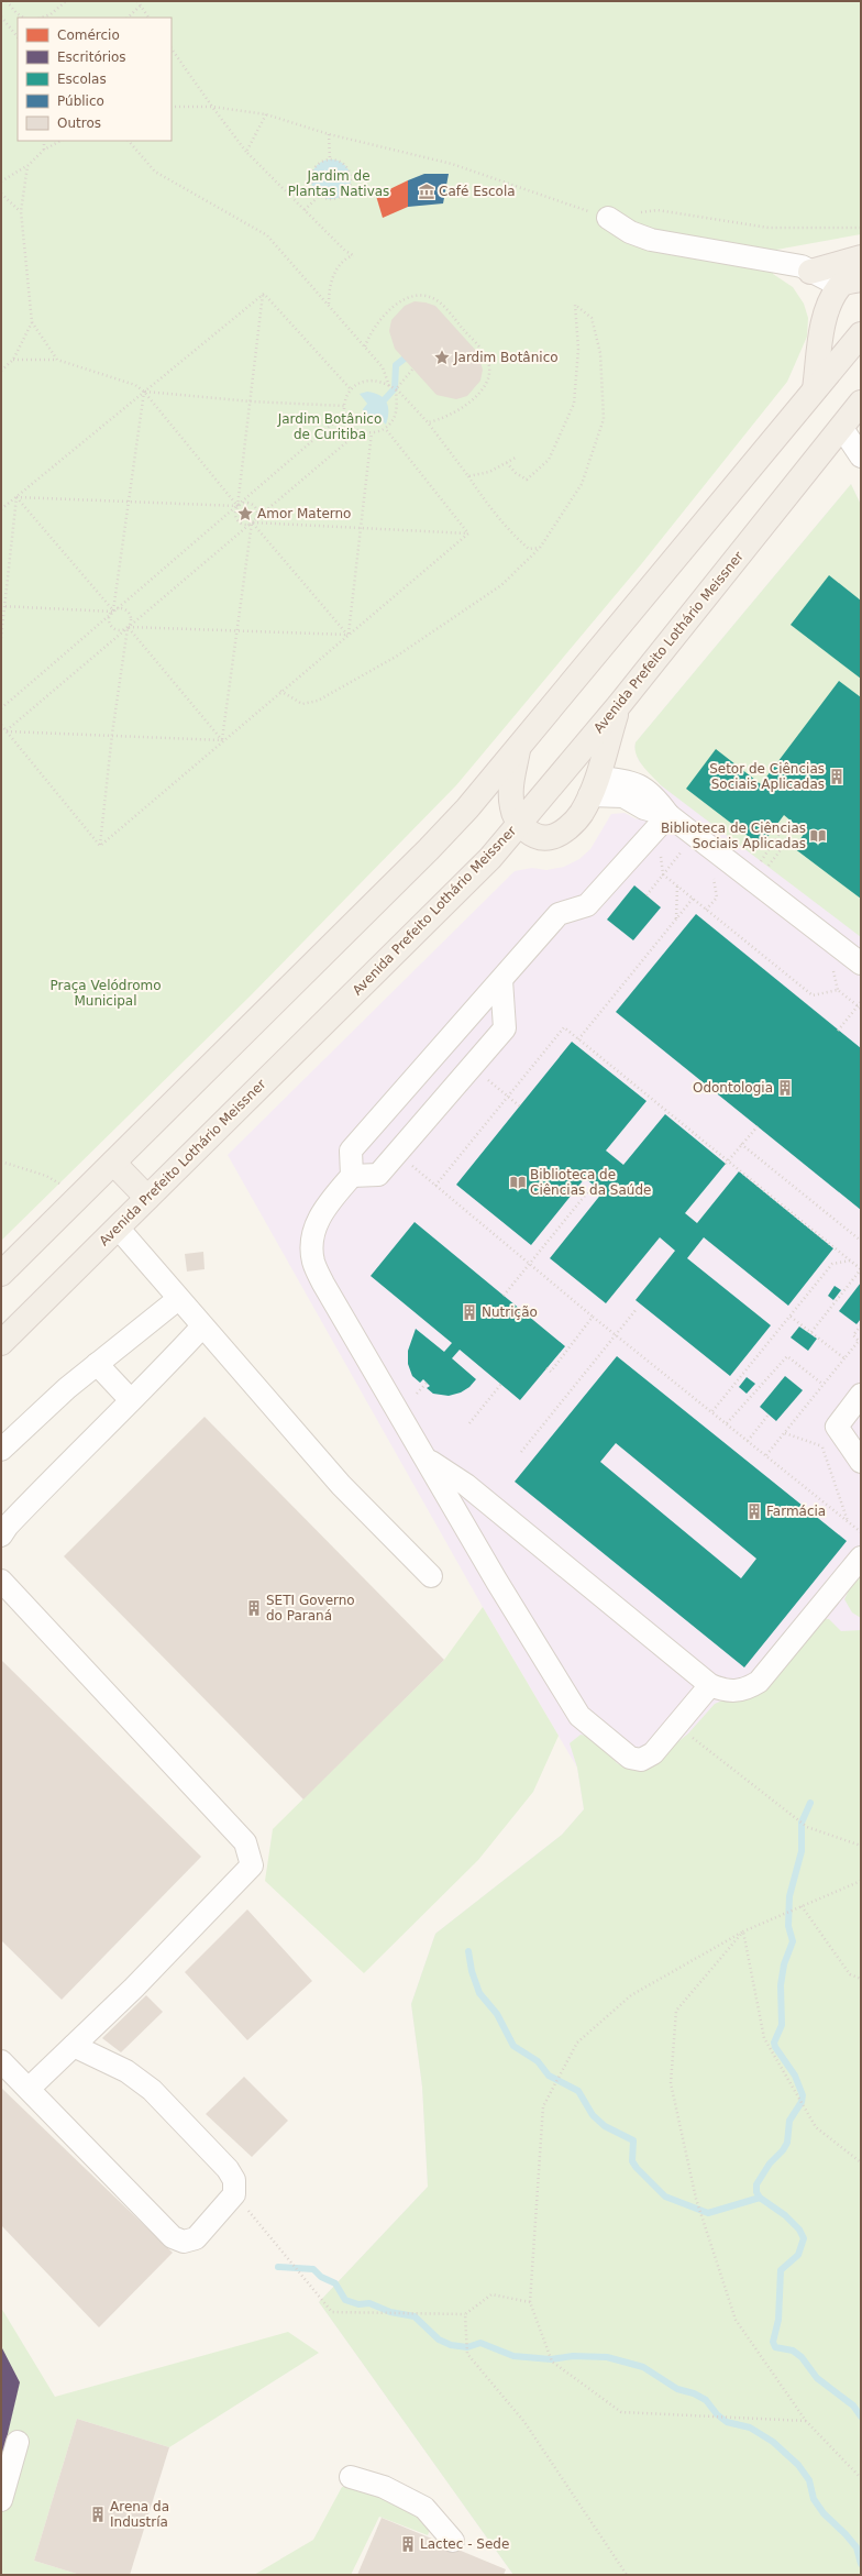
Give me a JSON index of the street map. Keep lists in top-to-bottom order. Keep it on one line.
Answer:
{"streets":{"main road":["Avenida Prefeito Lothário Meissner"]},"parks":["Jardim de Plantas Nativas","Jardim Botânico de Curitiba","Praça Velódromo Municipal"],"places":{"museum":["Café Escola"],"place":["Jardim Botânico","Amor Materno"],"building":["Setor de Ciências Sociais Aplicadas","Odontologia","Nutrição","Farmácia","SETI Governo do Paraná","Arena da Industría","Lactec - Sede"],"library":["Biblioteca de Ciências Sociais Aplicadas","Biblioteca de Ciências da Saúde"]},"legend":["Comércio","Escritórios","Escolas","Público","Outros"]}
